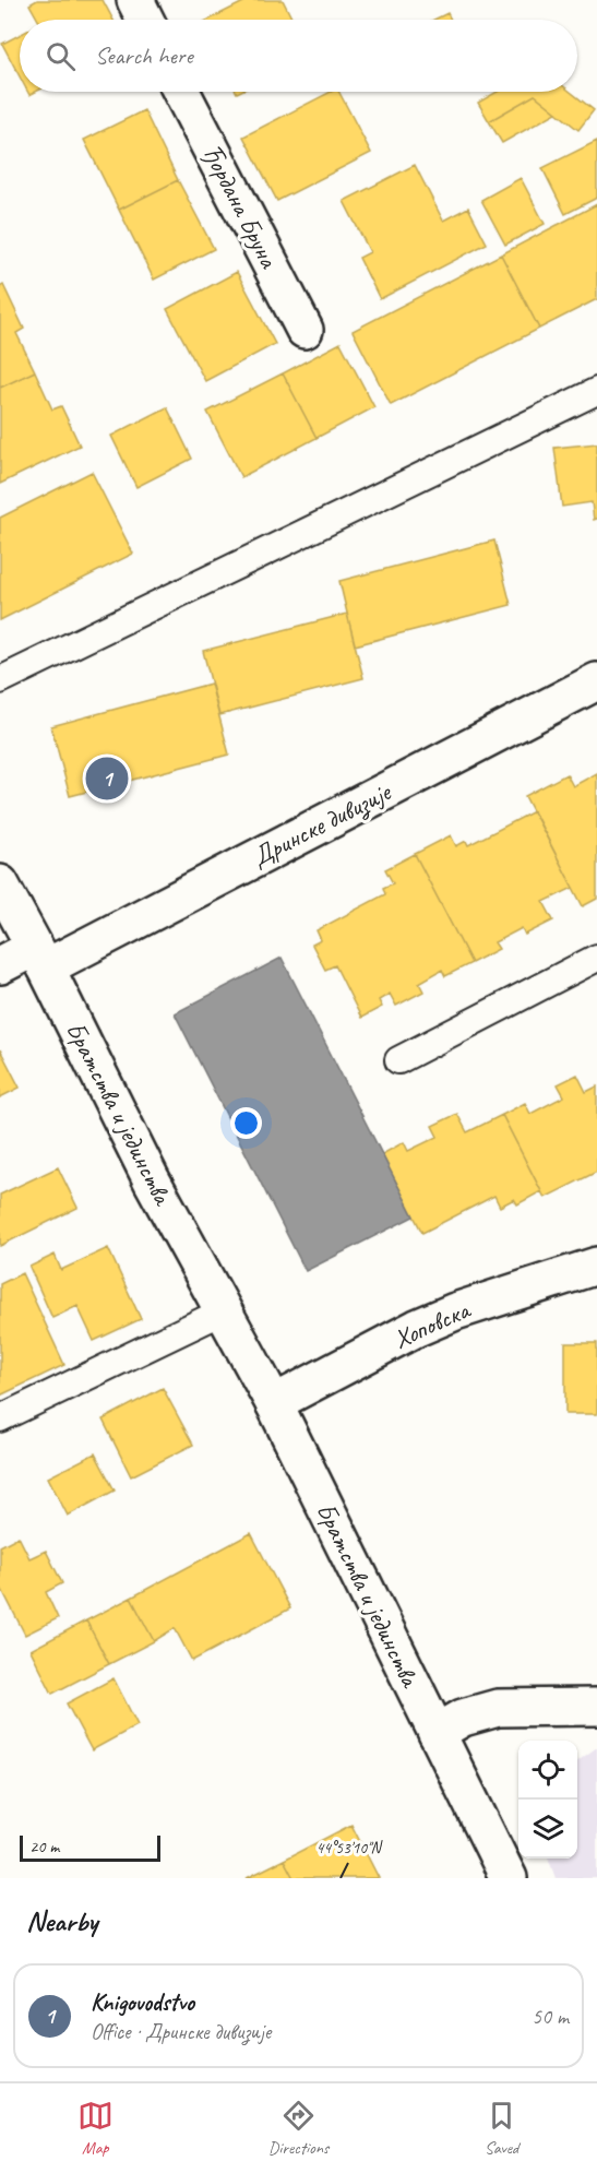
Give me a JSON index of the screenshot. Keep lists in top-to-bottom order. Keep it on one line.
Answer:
{"streets":{"street":["Ђордана Бруна","Дринске дивизије","Братства и јединства","Хоповска"]},"crossings":[["Дринске дивизије","Братства и јединства"],["Братства и јединства","Хоповска"]],"scale_bar":"20 m","page":{"search":"Search here","pins":"1","scale":"20 m","heading":"Nearby","list":[{"mark":"1","name":"Knigovodstvo","note":"Office · Дринске дивизије","value":"50 m"}],"nav":["Map","Directions","Saved"]},"coordinates":["44°53'10\"N"]}
